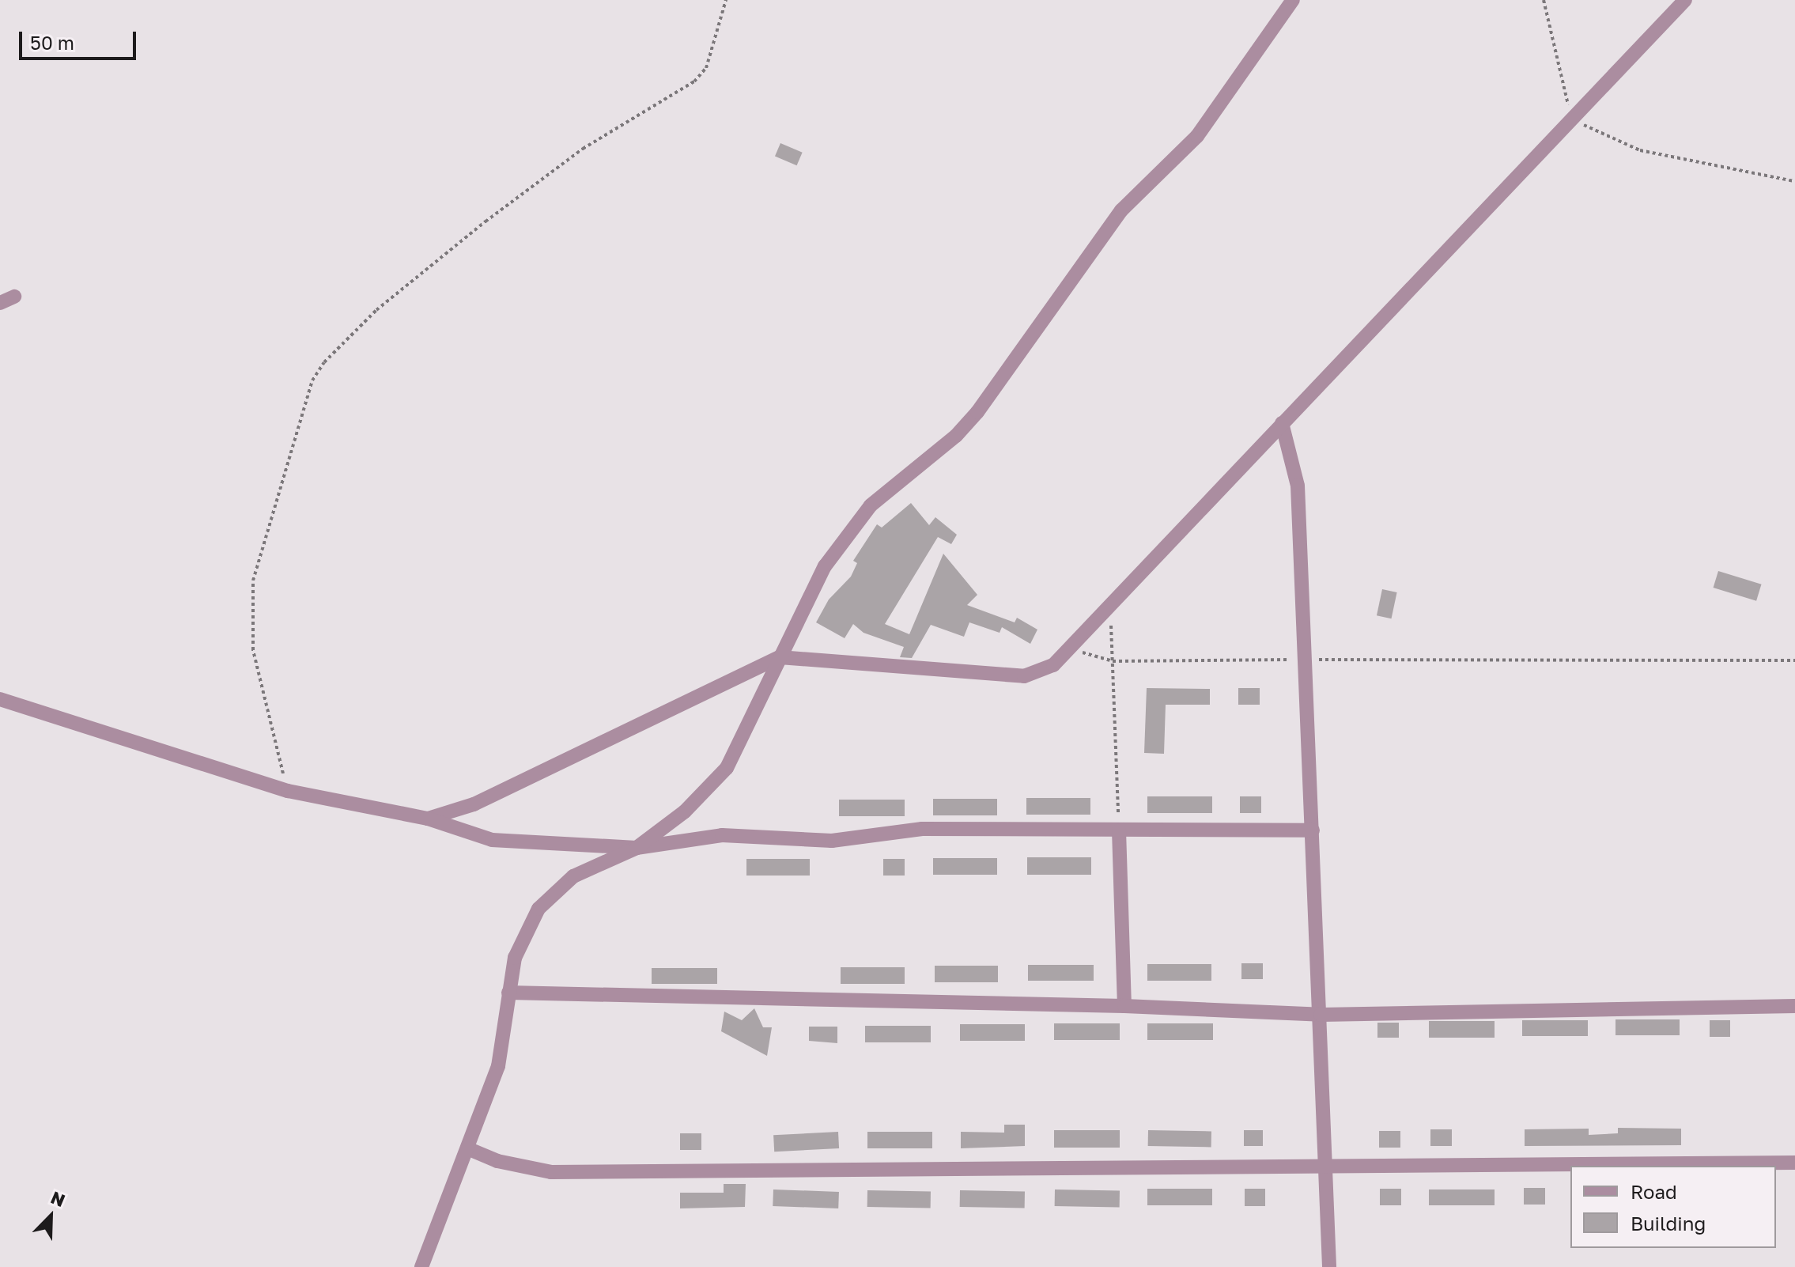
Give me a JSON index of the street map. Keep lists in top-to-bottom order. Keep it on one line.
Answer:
{"legend":["Road","Building"],"scale_bar":"50 m","north":"top right"}
